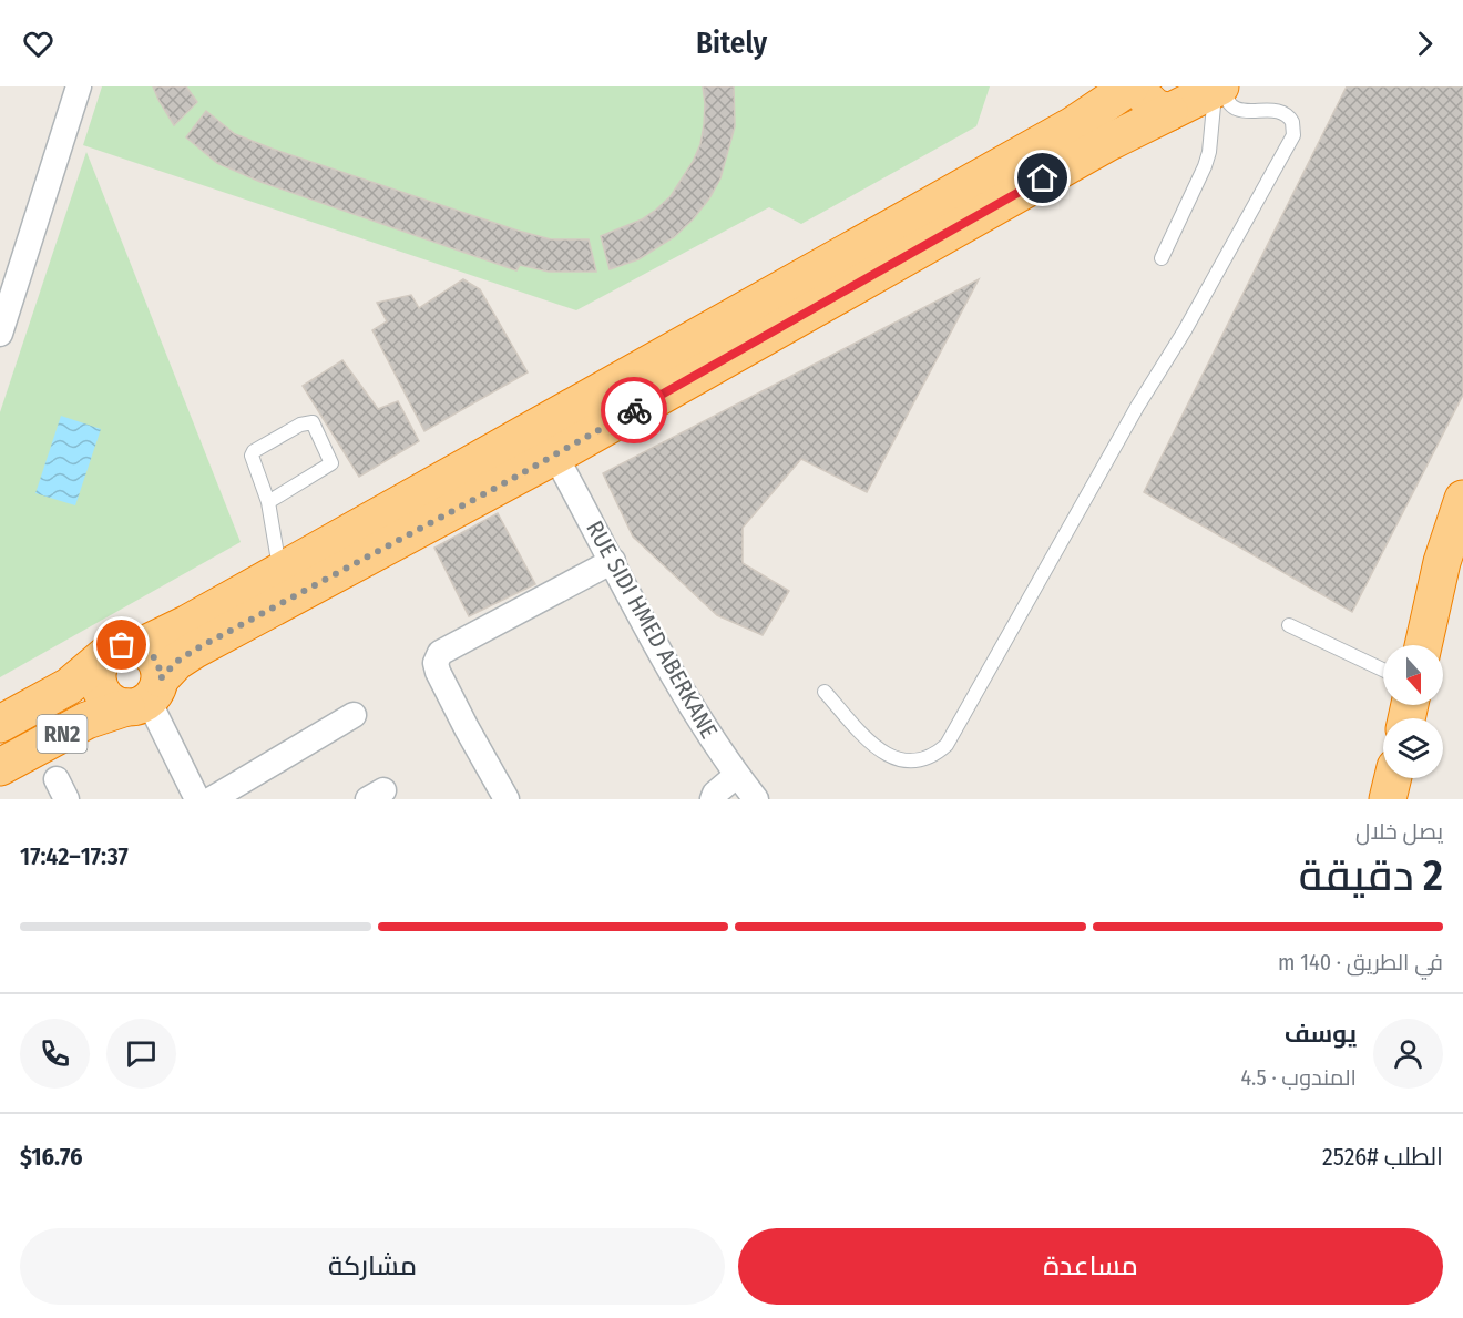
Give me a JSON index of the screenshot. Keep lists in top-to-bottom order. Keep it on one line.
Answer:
{"streets":{"highway":["RN2"],"street":["RUE SIDI HMED ABERKANE"]},"crossings":[["RUE SIDI HMED ABERKANE","RN2"]],"north":"bottom","page":{"header":"Bitely","heading":["2 دقيقة","يصل خلال","17:37–17:42"],"panel":["يوسف","المندوب · 4.5","الطلب #2526","$16.76"],"bar":"في الطريق · 140 m","buttons":["مساعدة","مشاركة"]}}
